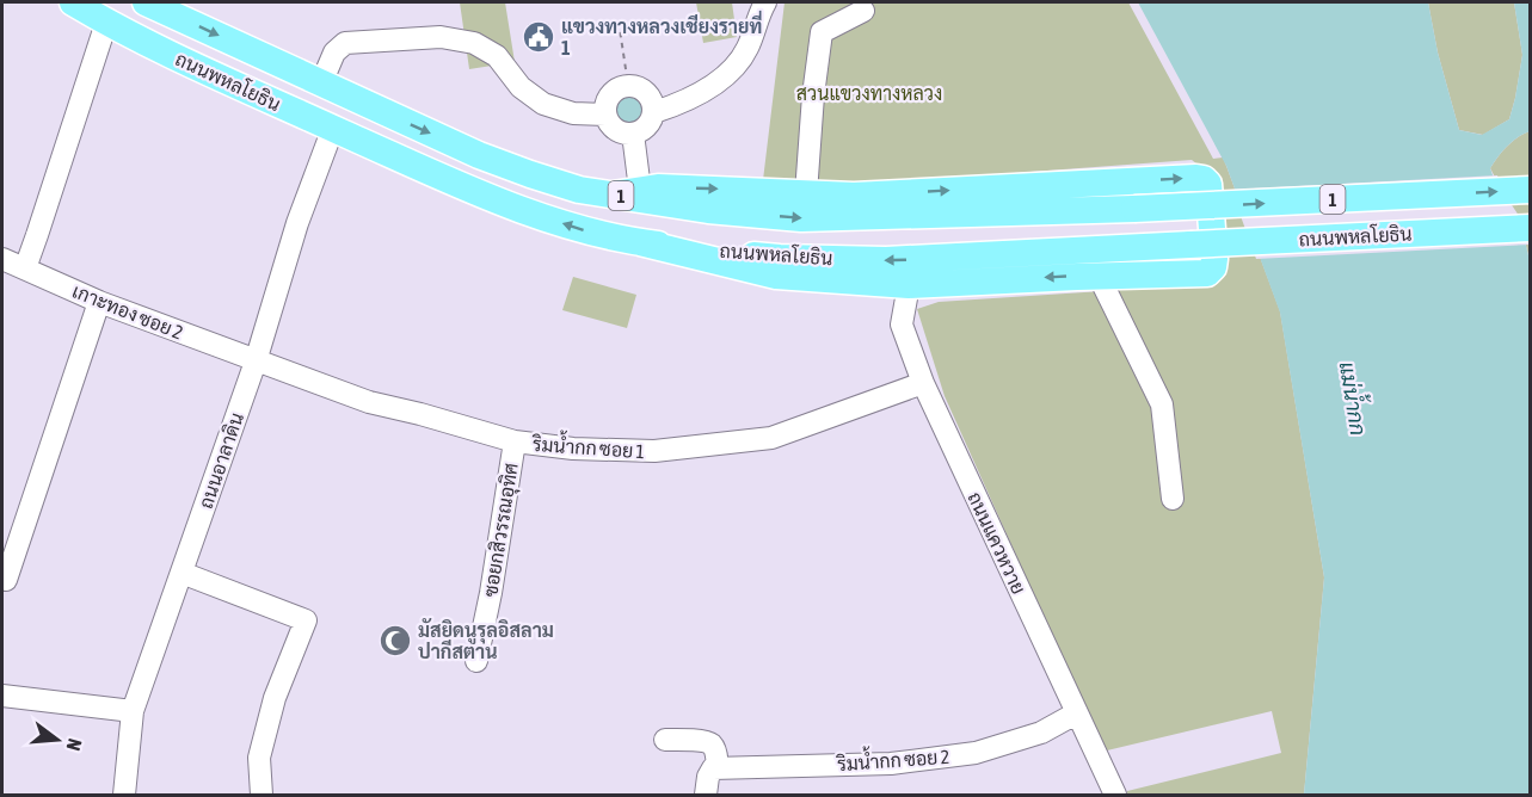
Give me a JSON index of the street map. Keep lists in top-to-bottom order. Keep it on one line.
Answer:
{"streets":{"main road":["ถนนพหลโยธิน","1"],"street":["เกาะทอง ซอย 2","ริมน้ำกก ซอย 1","ถนนอาลาดิน","ซอยกสิวรรณอุทิศ","ถนนแควหวาย","ริมน้ำกก ซอย 2"]},"crossings":[["ถนนพหลโยธิน","ถนนอาลาดิน"],["เกาะทอง ซอย 2","ริมน้ำกก ซอย 1"],["เกาะทอง ซอย 2","ถนนอาลาดิน"],["ริมน้ำกก ซอย 1","ถนนอาลาดิน"],["ริมน้ำกก ซอย 1","ซอยกสิวรรณอุทิศ"],["ริมน้ำกก ซอย 1","ถนนแควหวาย"],["ถนนแควหวาย","ริมน้ำกก ซอย 2"]],"water":["แม่น้ำกก"],"parks":["สวนแขวงทางหลวง"],"places":{"public building":["แขวงทางหลวงเชียงรายที่ 1"],"mosque":["มัสยิดนูรุลอิสลาม ปากีสตาน"]},"north":"right"}
